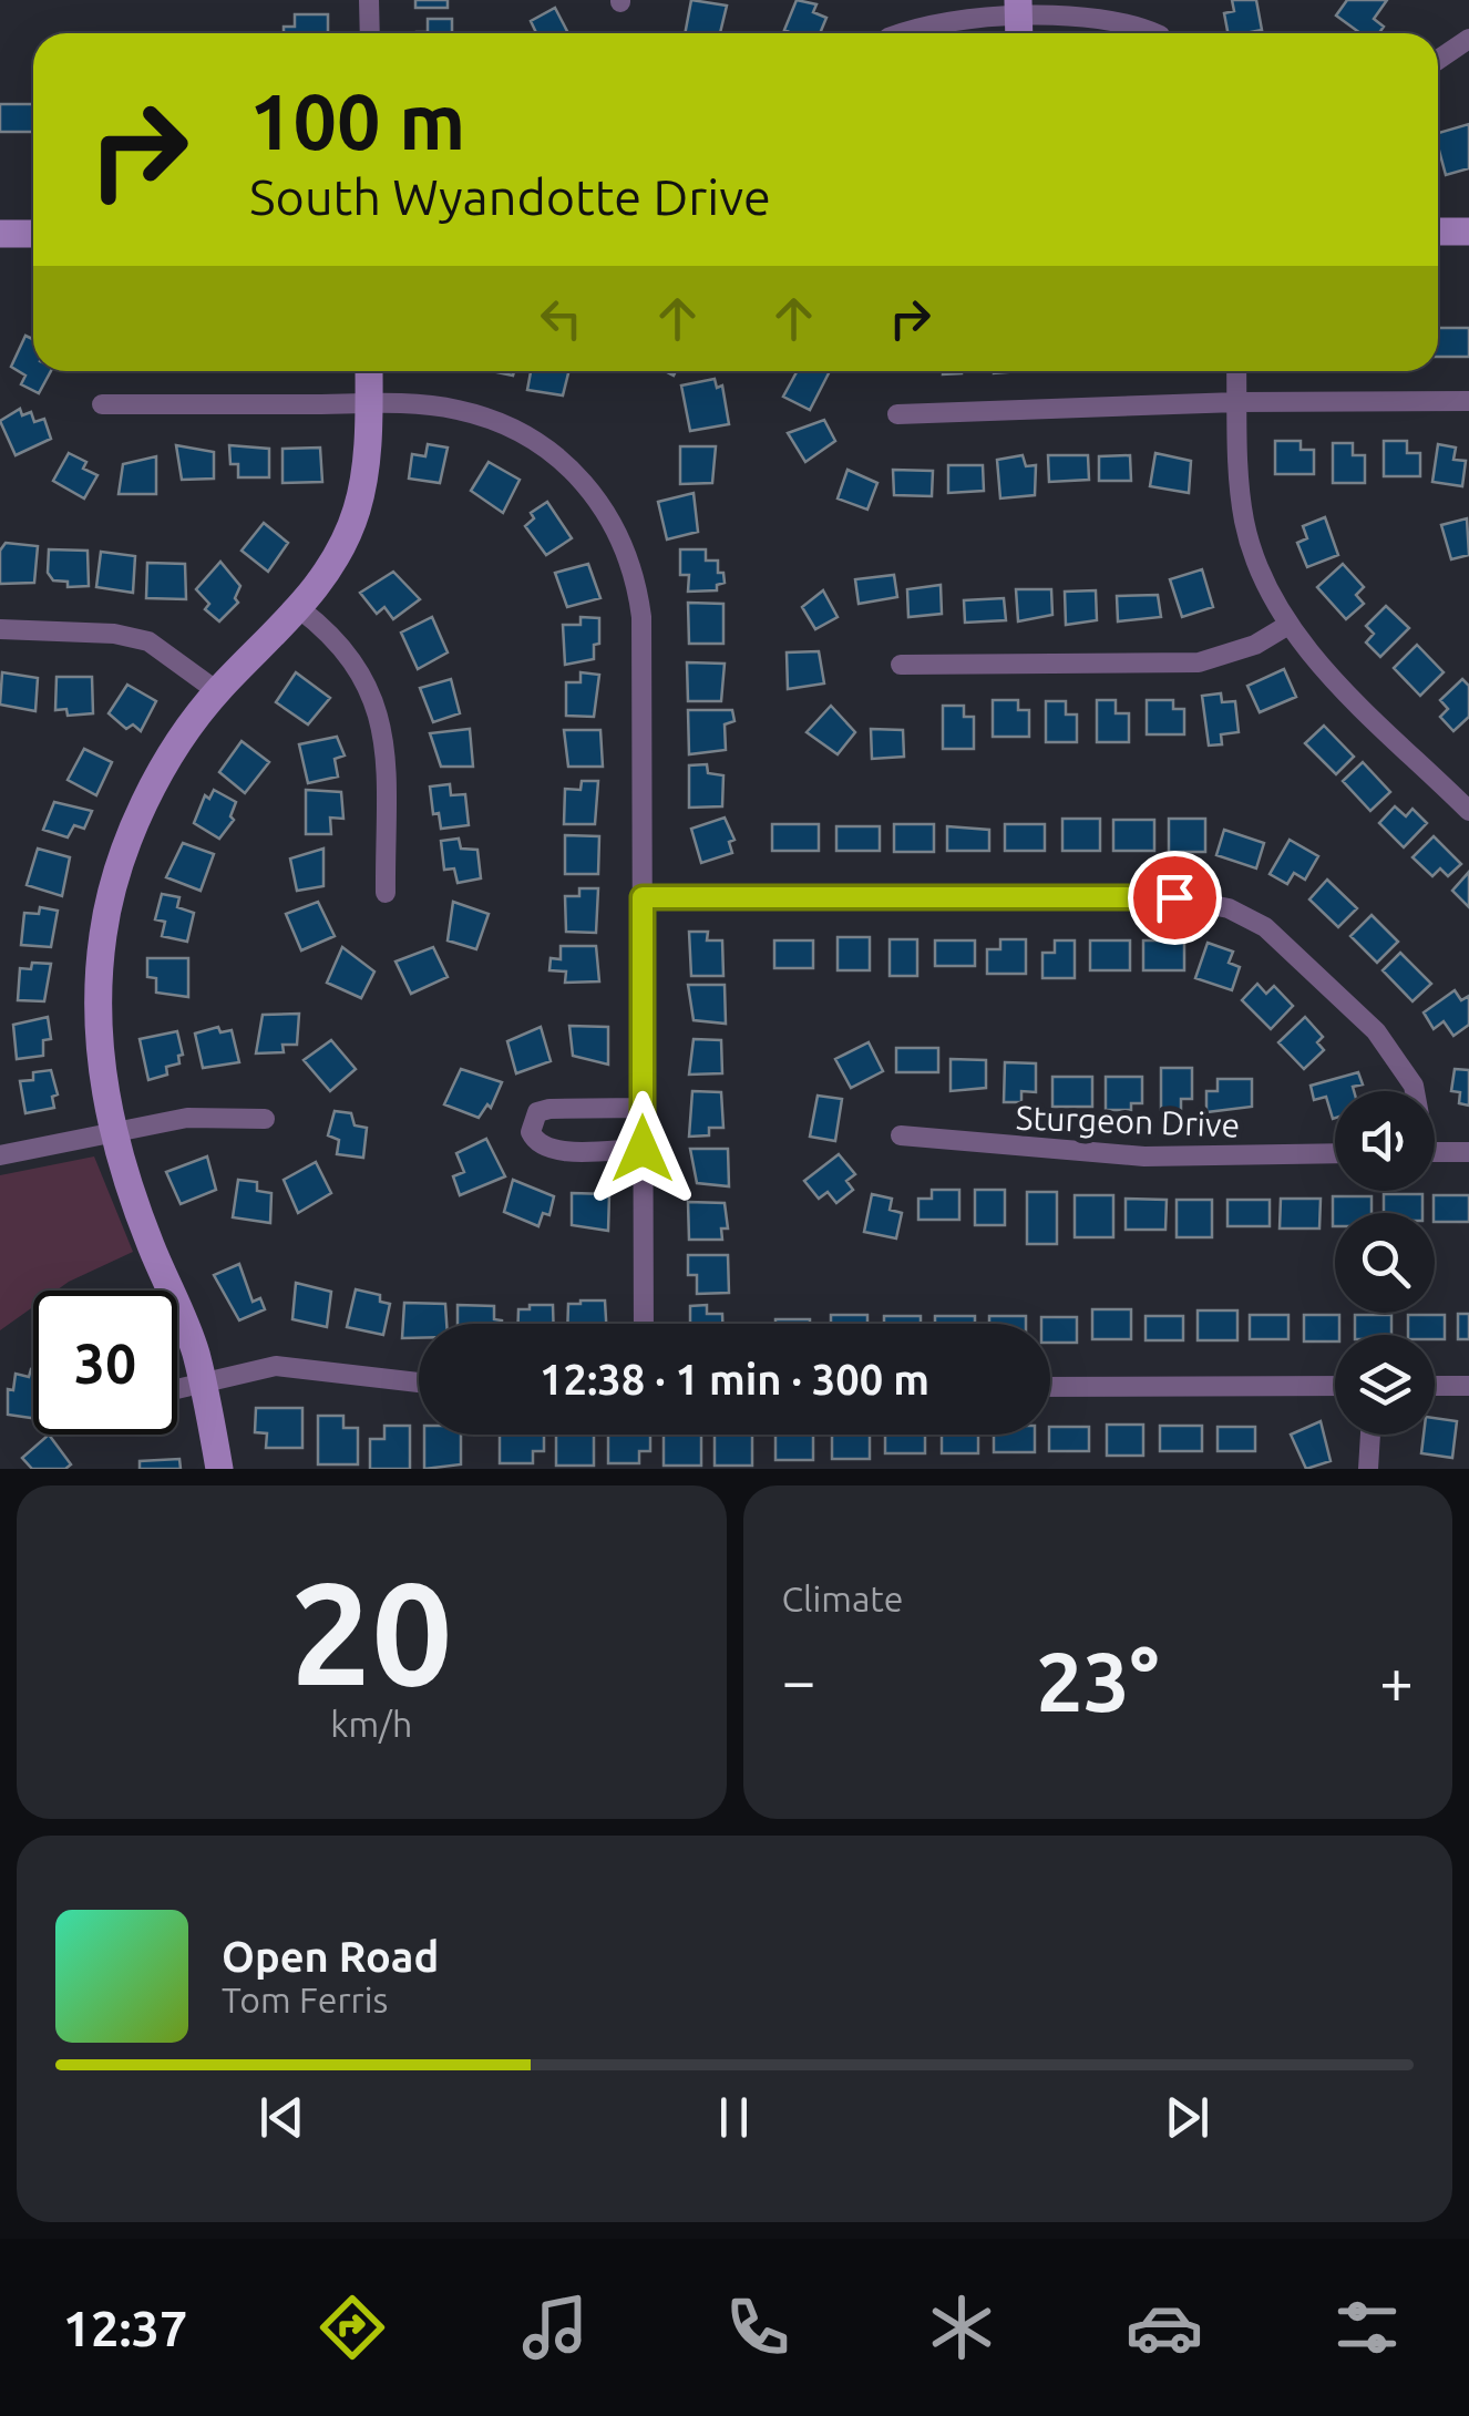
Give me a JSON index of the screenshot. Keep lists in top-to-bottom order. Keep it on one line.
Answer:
{"streets":{"street":["Sturgeon Drive"]},"page":{"turn":["100 m","South Wyandotte Drive"],"limit":"30","trip":"12:38 · 1 min · 300 m","tile":[["20","km/h"],"Climate"],"heat":["−","23°","+"],"song":["Open Road","Tom Ferris"],"tabs":"12:37"}}
